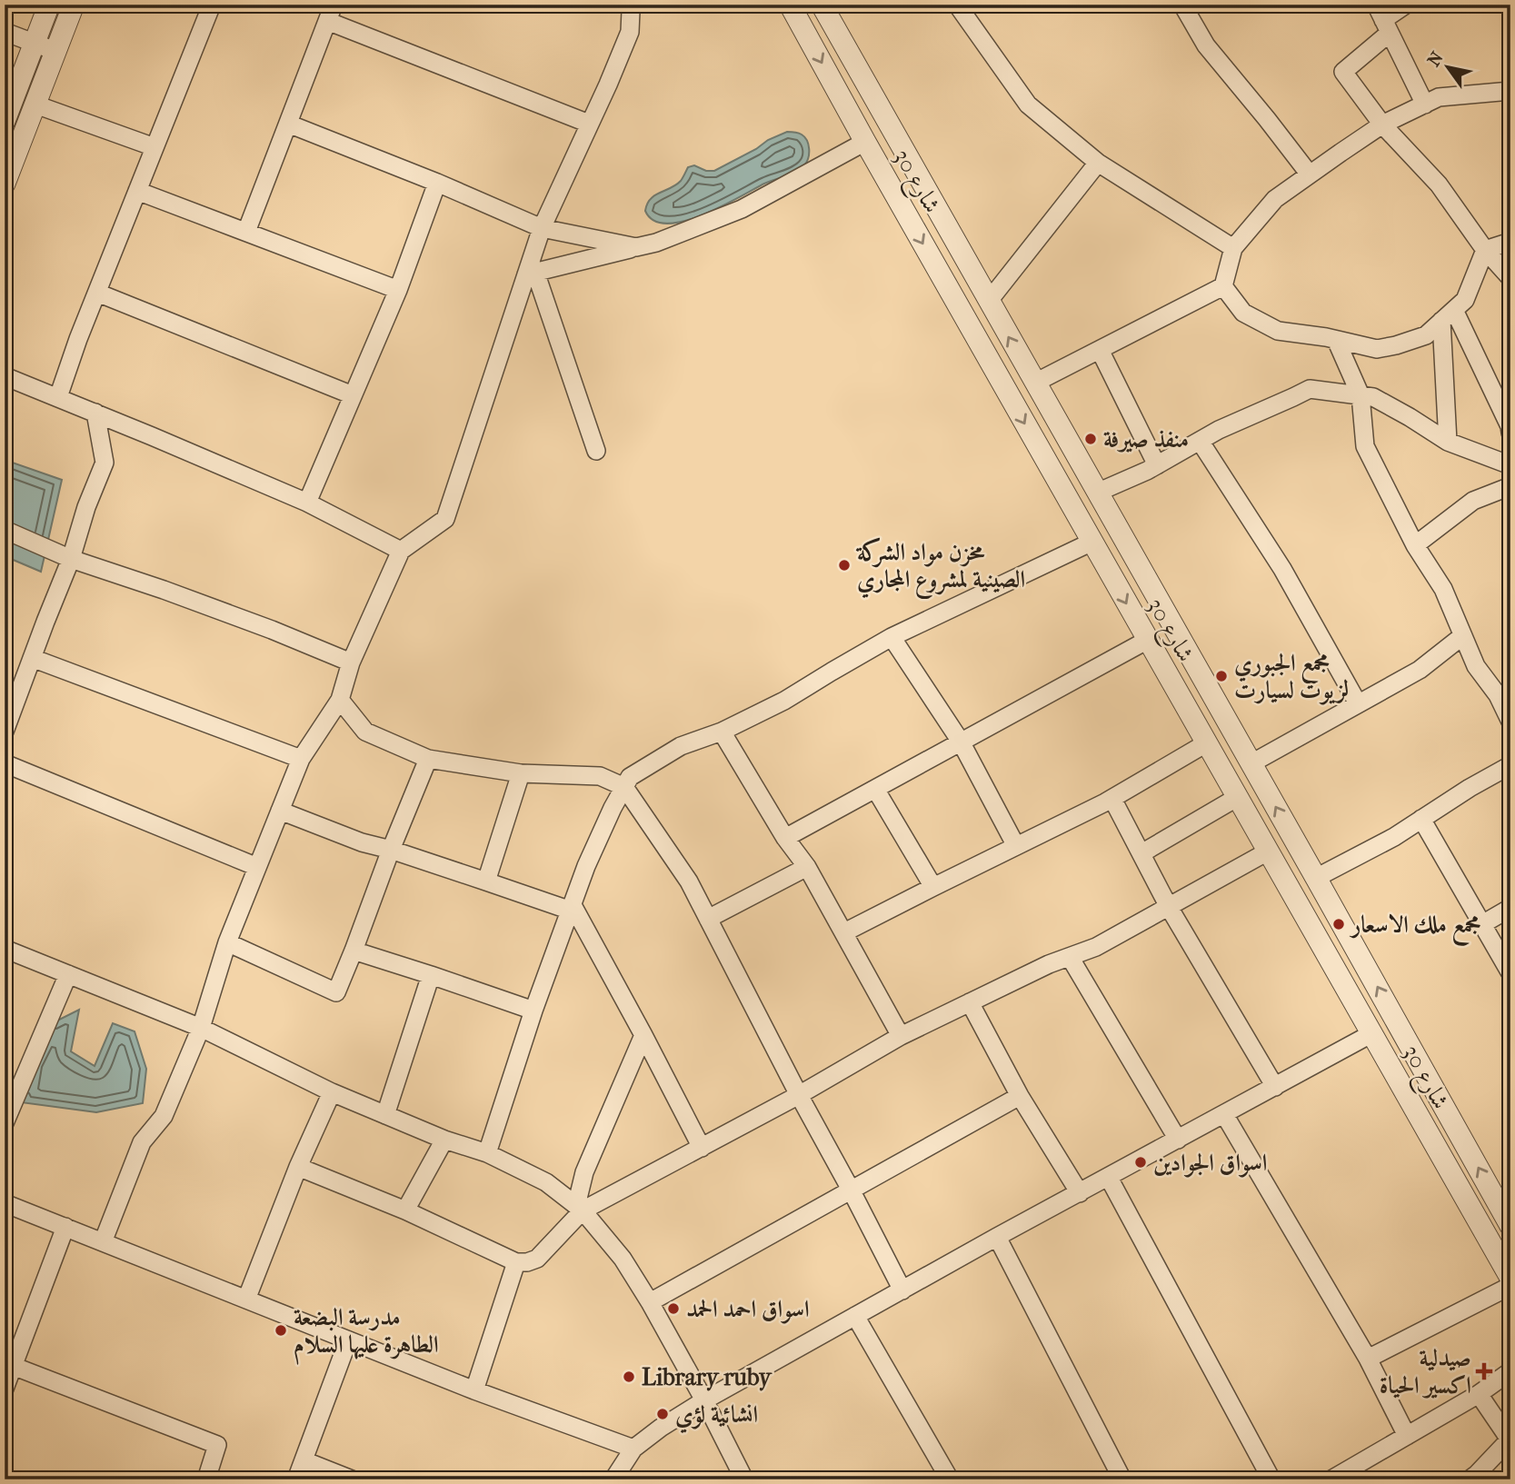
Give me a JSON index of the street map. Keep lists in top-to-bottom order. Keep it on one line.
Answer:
{"streets":{"street":["شارع 30"]},"places":{"other":["منفذ صيرفة","مخزن مواد الشركة الصينية لمشروع المجاري","مجمع الجبوري لزيوت لسيارت","مجمع ملك الاسعار","اسواق الجوادين","اسواق احمد الحمد","مدرسة البضعة الطاهرة عليها السلام","Library ruby","انشائية لؤي"],"health":["صيدلية اكسير الحياة"]},"north":"top left"}
